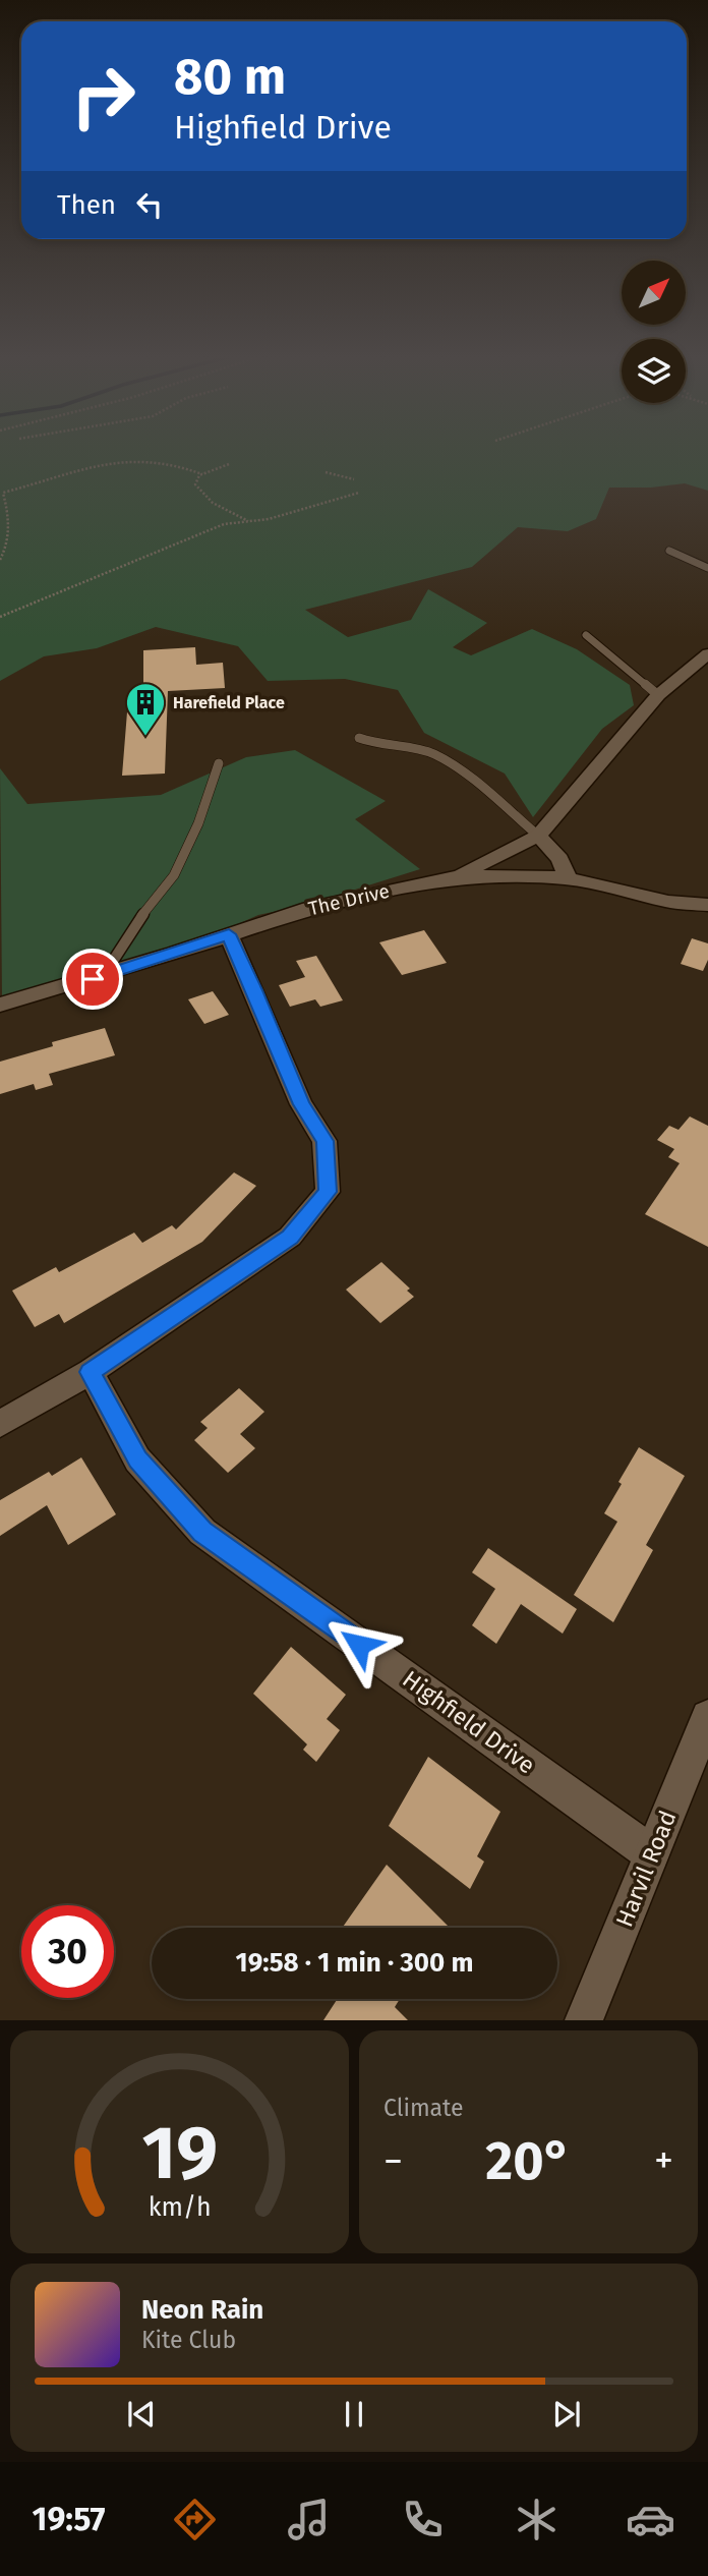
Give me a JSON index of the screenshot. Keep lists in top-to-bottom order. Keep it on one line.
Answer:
{"streets":{"street":["The Drive","Highfield Drive","Harvil Road"]},"crossings":[["Highfield Drive","Harvil Road"]],"places":{"building":["Harefield Place"]},"north":"top right","page":{"turn":["80 m","Highfield Drive"],"then":"Then","limit":"30","trip":"19:58 · 1 min · 300 m","tile":"Climate","heat":["−","20°","+"],"song":["Neon Rain","Kite Club"],"tabs":"19:57","gauge":["19","km/h"]}}
